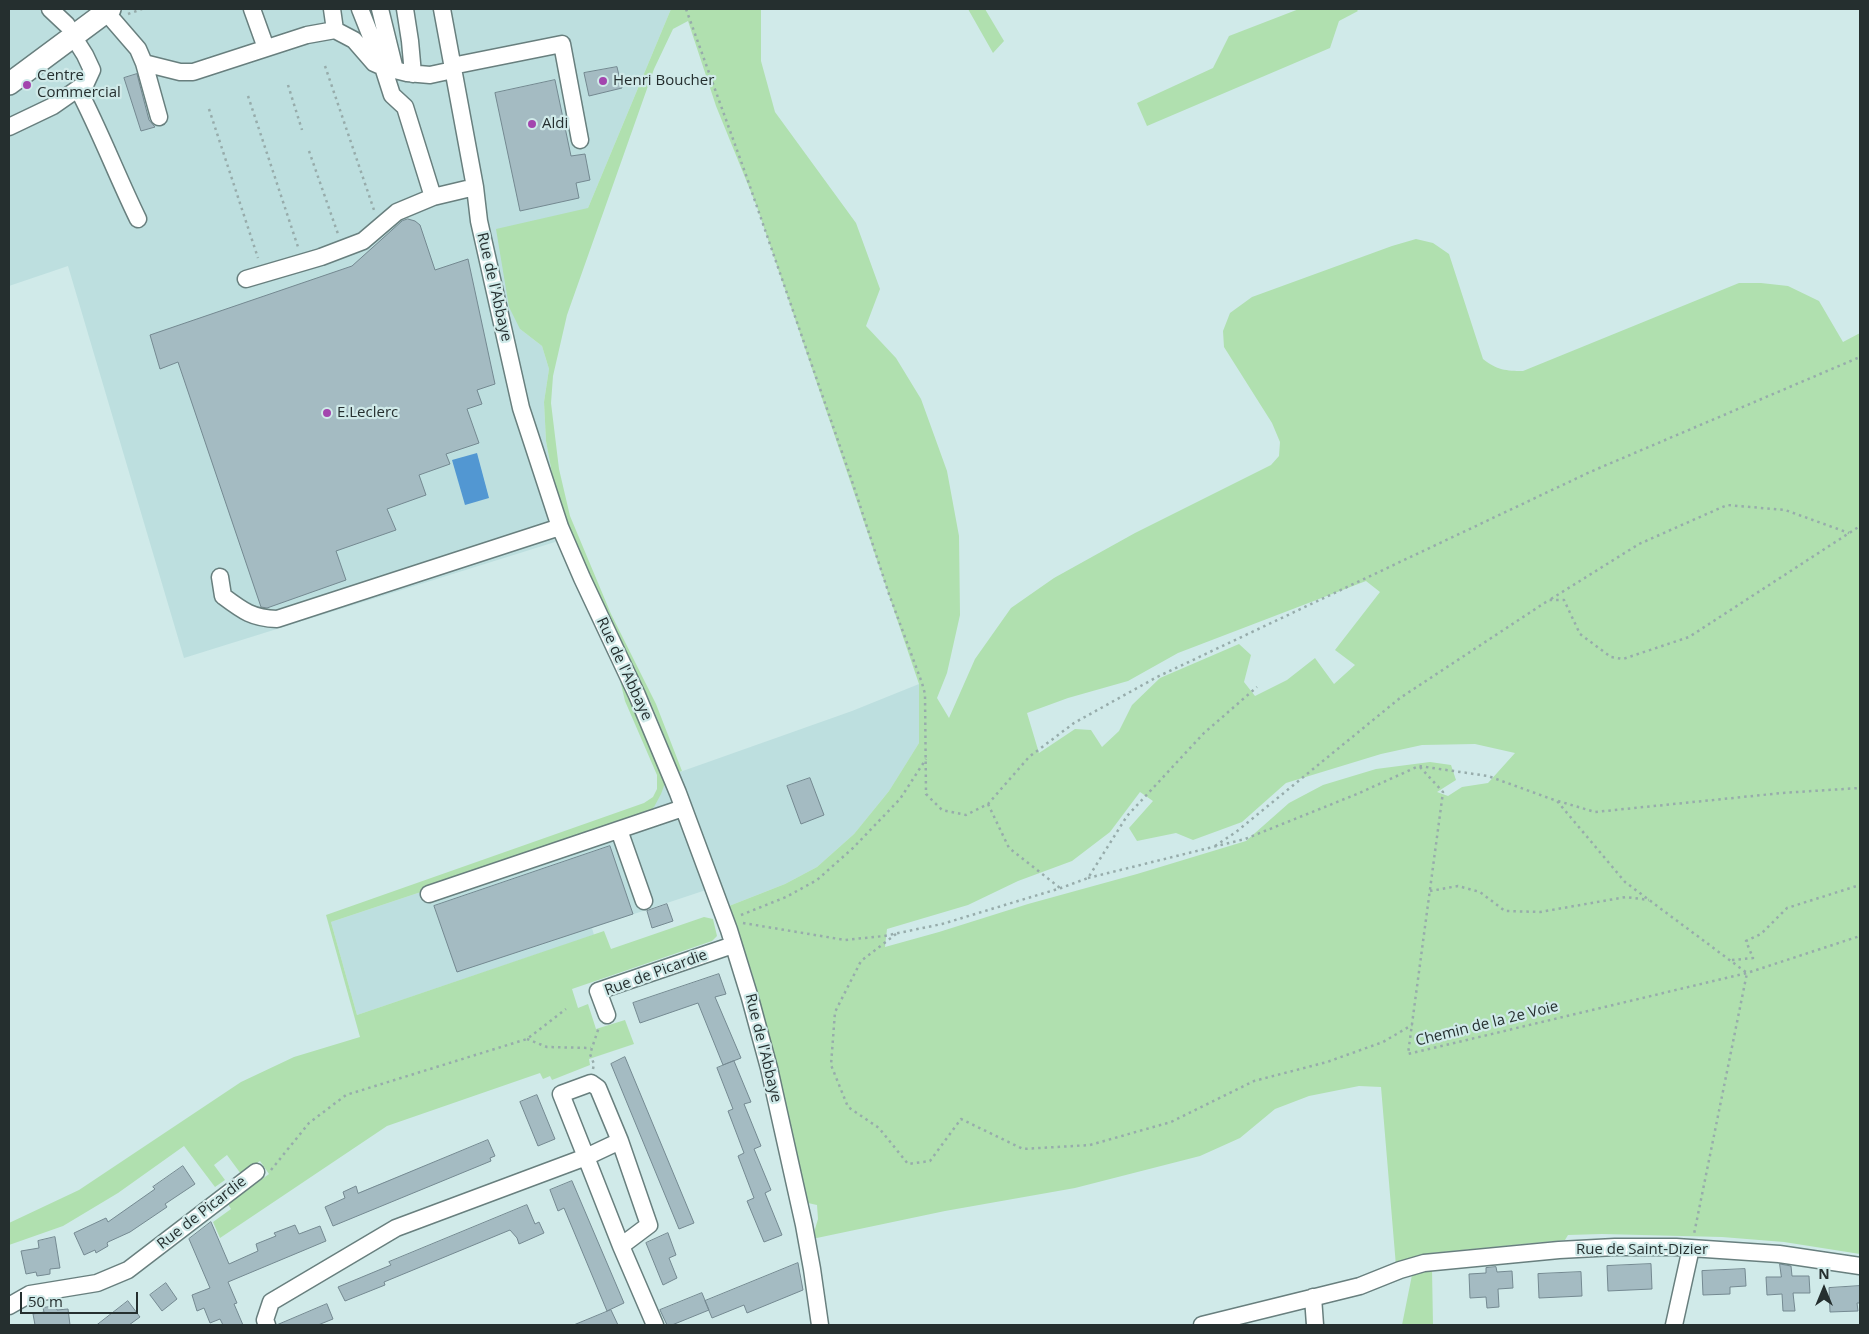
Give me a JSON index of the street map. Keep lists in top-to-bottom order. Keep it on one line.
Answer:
{"streets":{"street":["Rue de l'Abbaye","Rue de Picardie","Rue de Saint-Dizier"],"path":["Chemin de la 2e Voie"]},"crossings":[["Rue de l'Abbaye","Rue de Picardie"]],"places":["Henri Boucher","Centre Commercial","Aldi","E.Leclerc"],"scale_bar":"50 m","north":"top"}
